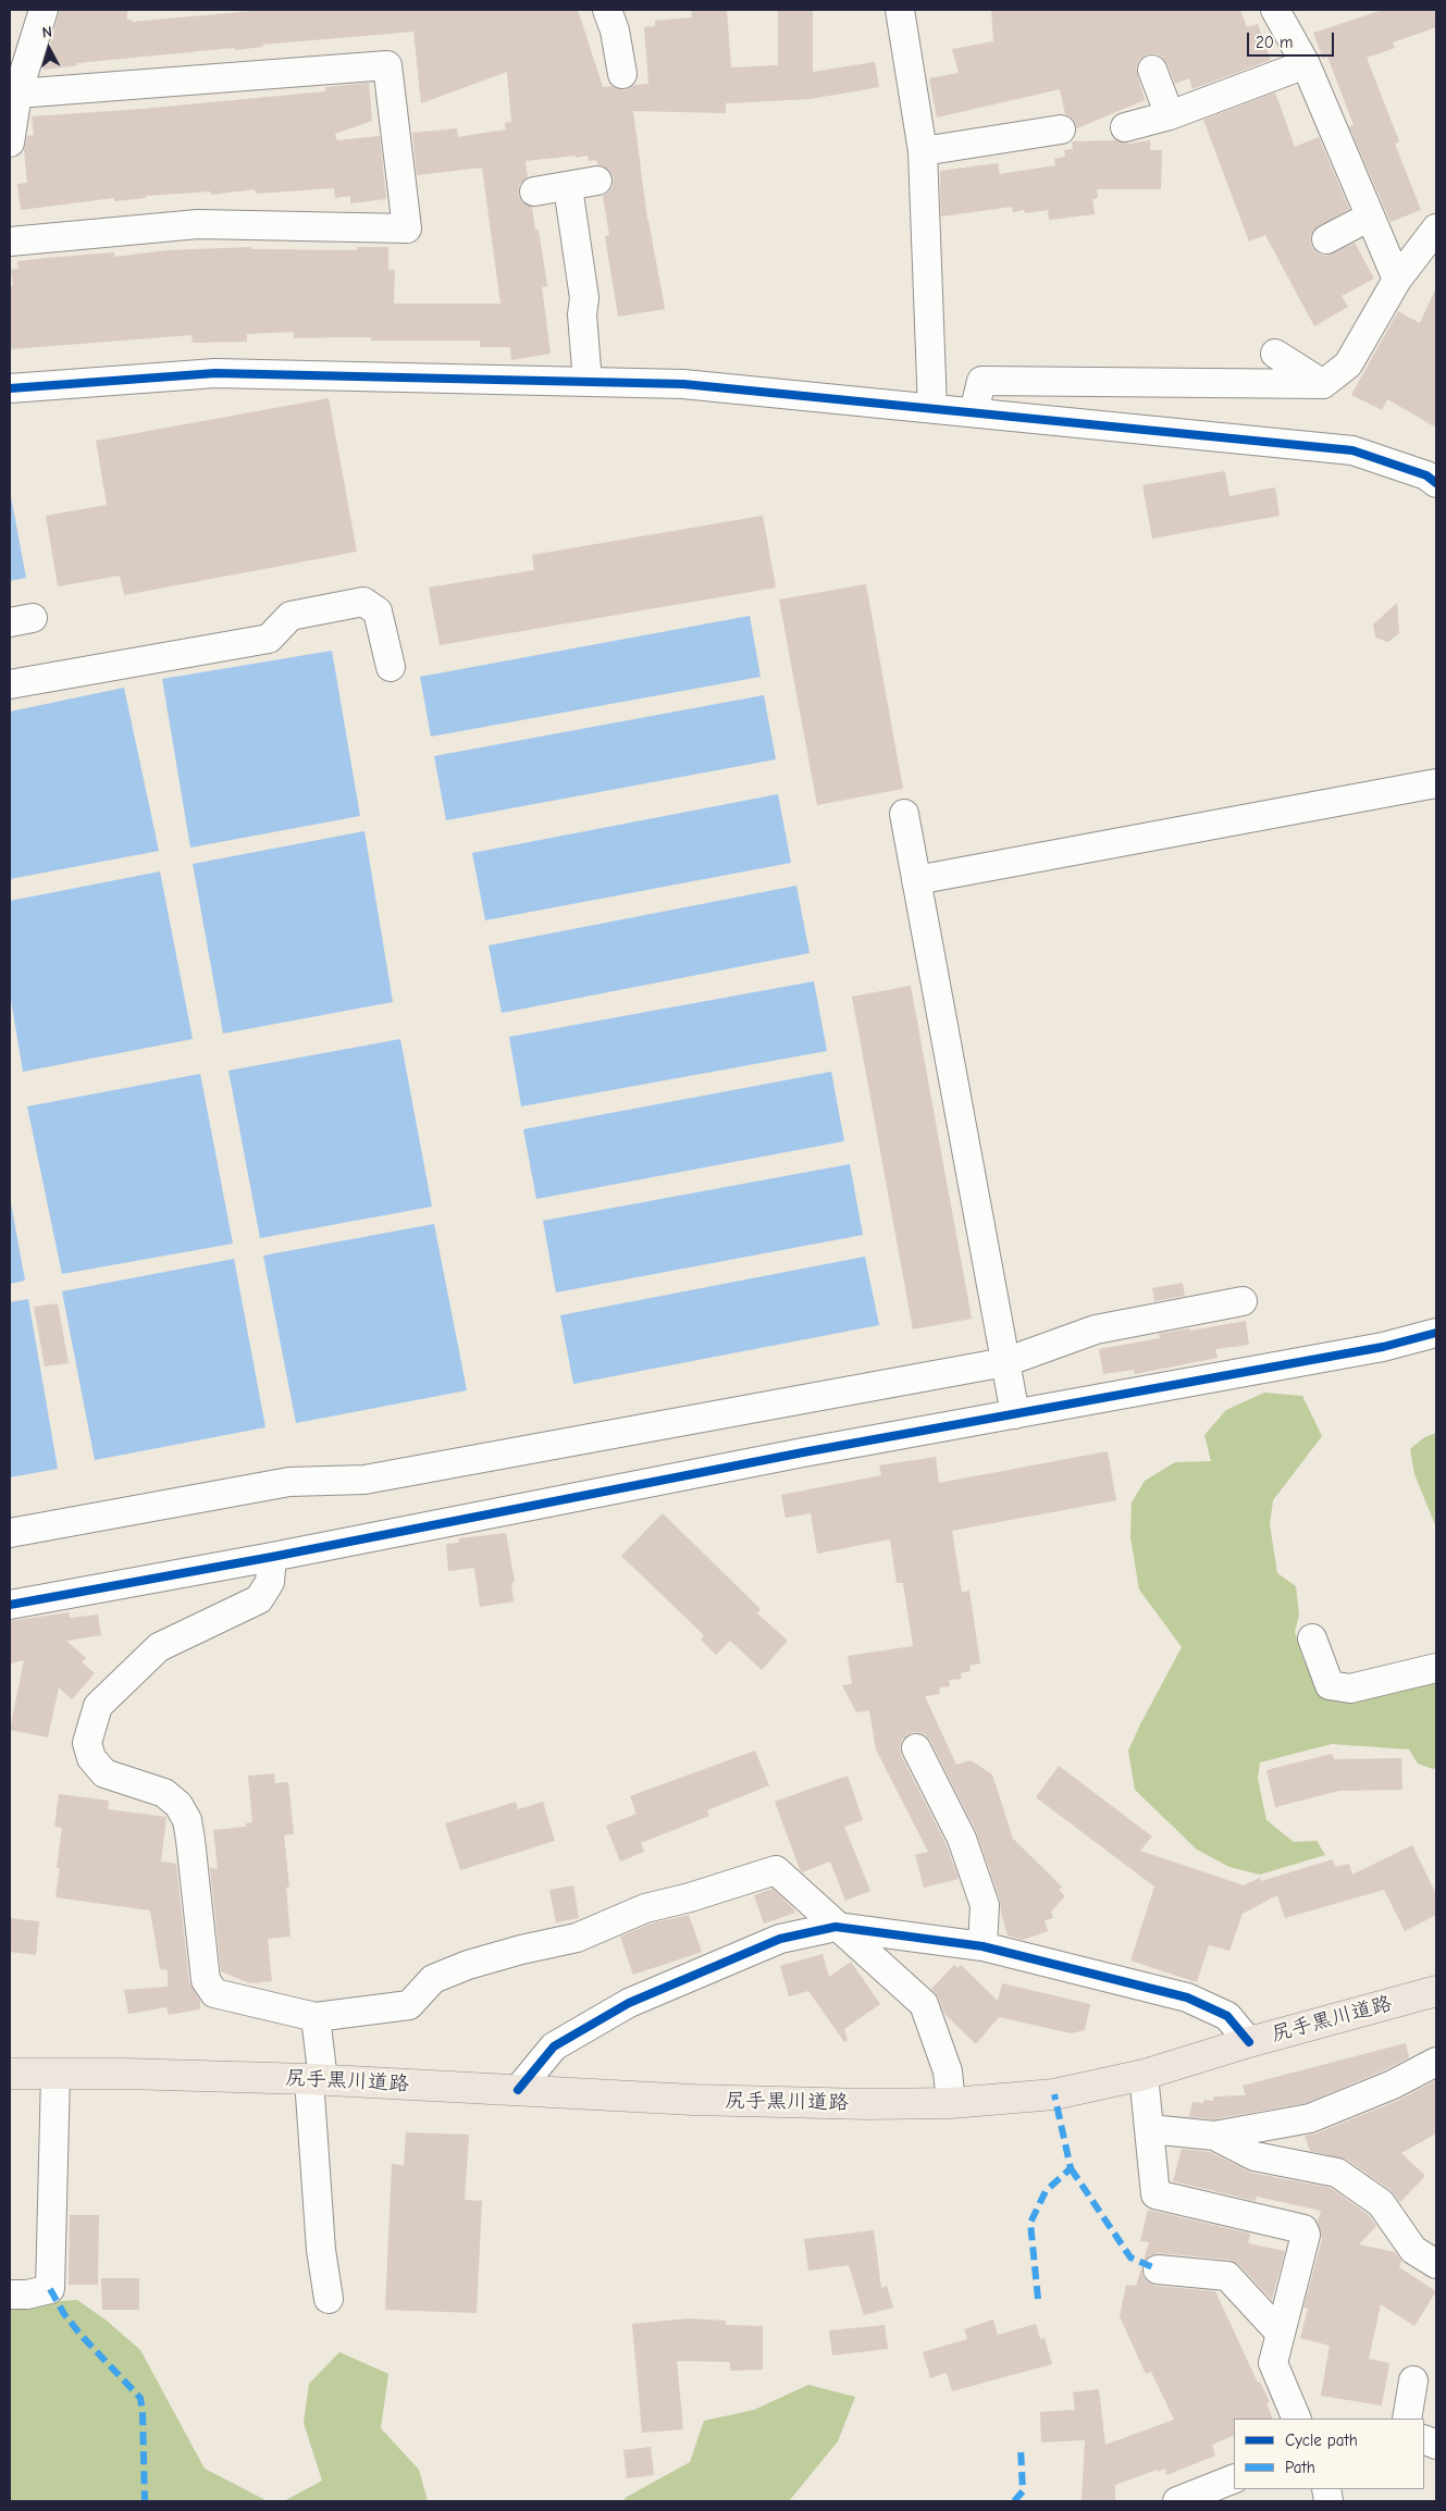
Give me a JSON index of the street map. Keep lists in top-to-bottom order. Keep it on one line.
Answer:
{"streets":{"main road":["尻手黒川道路"]},"legend":["Cycle path","Path"],"scale_bar":"20 m","north":"top"}
